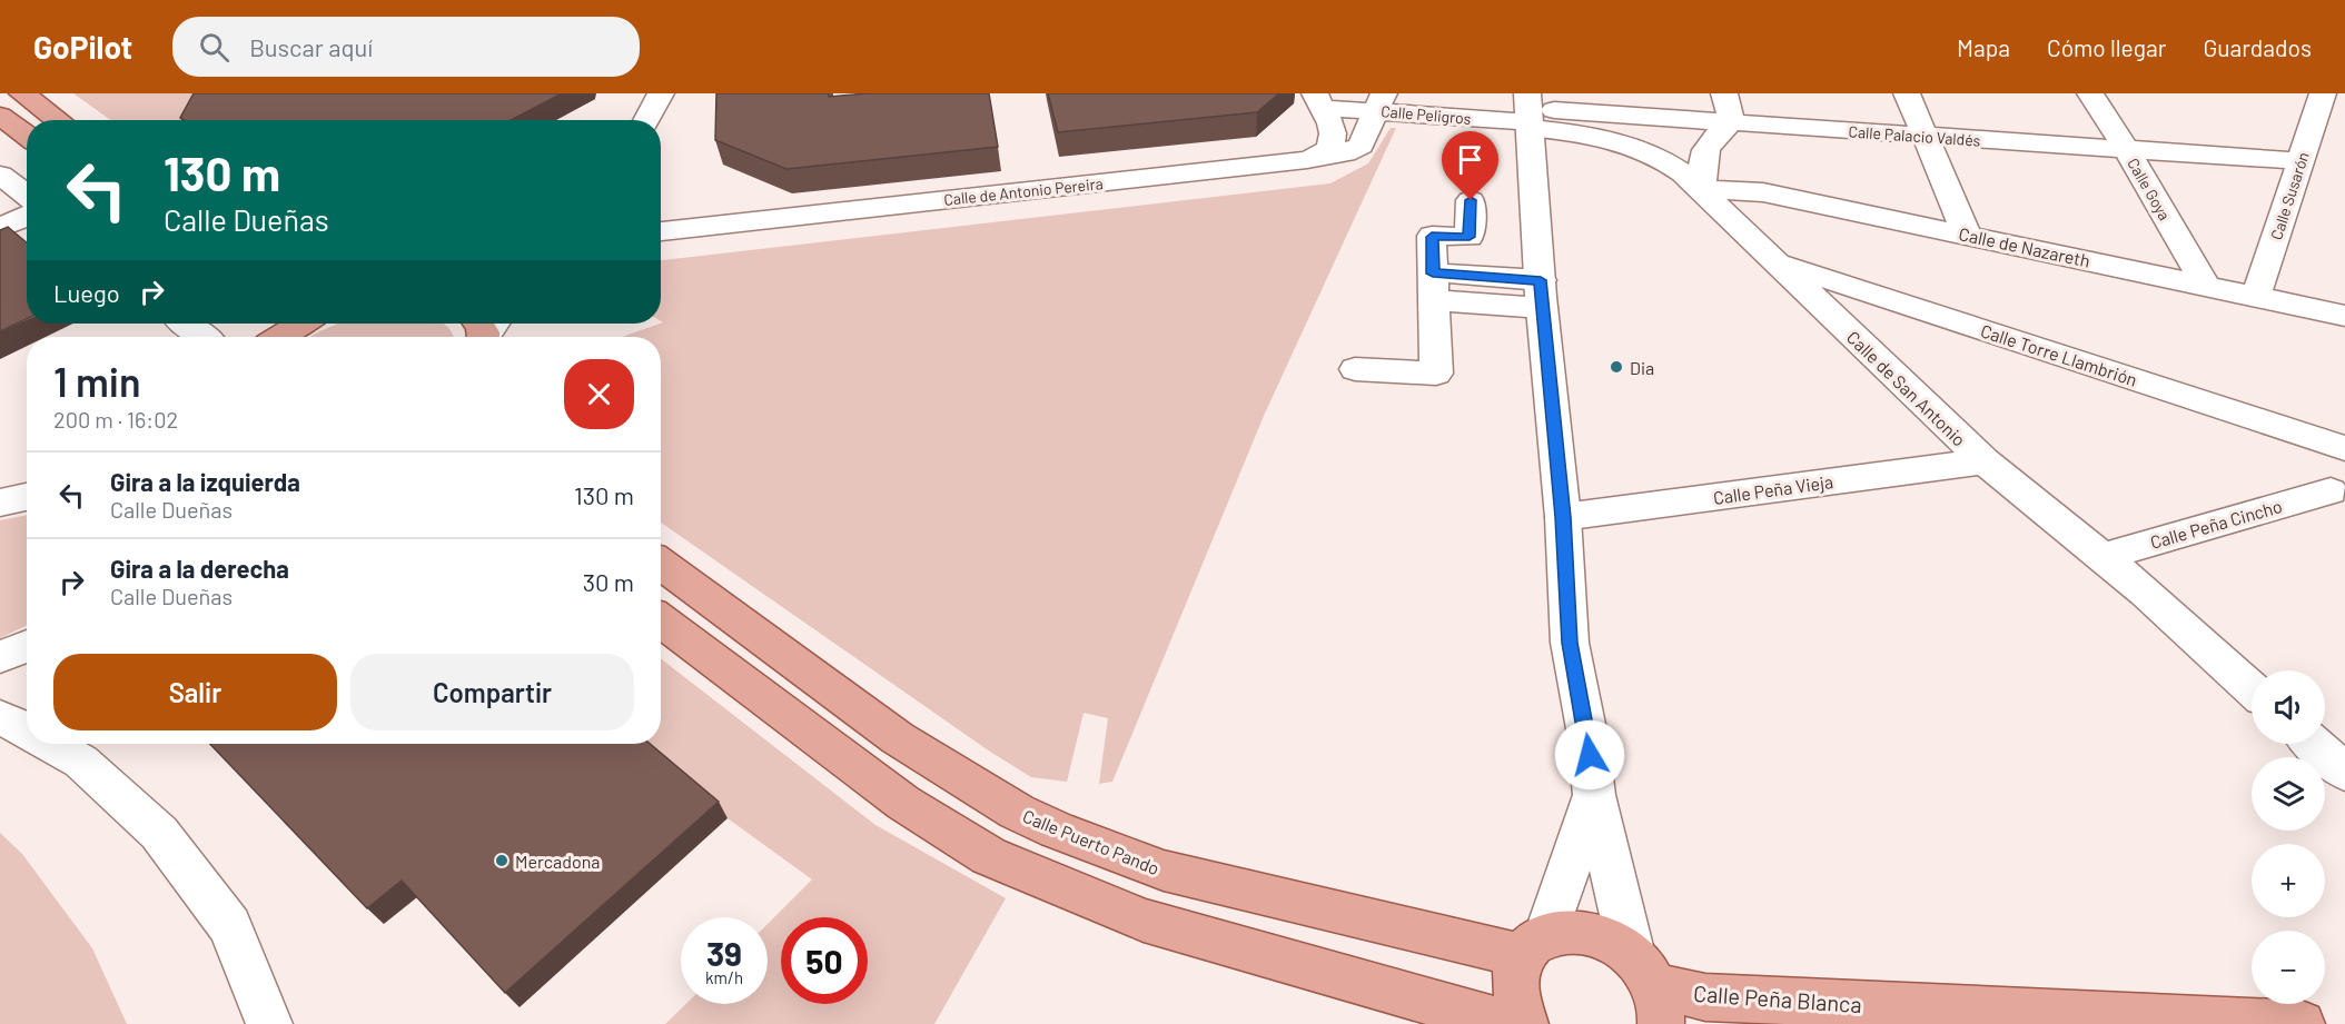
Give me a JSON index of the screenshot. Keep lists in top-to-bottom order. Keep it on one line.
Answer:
{"streets":{"main road":["Calle Puerto Pando","Calle Peña Blanca"],"street":["Calle Peligros","Calle Palacio Valdés","Calle Goya","Calle de Antonio Pereira","Calle Susarón","Calle de Nazareth","Calle Torre Llambrión","Calle de San Antonio","Calle Peña Vieja","Calle Peña Cincho"]},"crossings":[["Calle Peligros","Calle Palacio Valdés"],["Calle Peligros","Calle de Antonio Pereira"],["Calle Peligros","Calle de San Antonio"],["Calle Palacio Valdés","Calle Goya"],["Calle Palacio Valdés","Calle Susarón"],["Calle Palacio Valdés","Calle de San Antonio"],["Calle Goya","Calle de Nazareth"],["Calle Susarón","Calle de Nazareth"],["Calle de Nazareth","Calle de San Antonio"],["Calle Torre Llambrión","Calle de San Antonio"],["Calle de San Antonio","Calle Peña Vieja"],["Calle de San Antonio","Calle Peña Cincho"],["Calle Puerto Pando","Calle Peña Blanca"]],"places":["Dia","Mercadona"],"page":{"header":"GoPilot","search":"Buscar aquí","nav":["Mapa","Cómo llegar","Guardados"],"turn":["130 m","Calle Dueñas"],"then":"Luego","heading":["1 min","200 m · 16:02"],"list":[{"name":"Gira a la izquierda","note":"Calle Dueñas","value":"130 m"},{"name":"Gira a la derecha","note":"Calle Dueñas","value":"30 m"}],"buttons":["Salir","Compartir"],"map_buttons":["+","−"],"speed":"39 km/h","limit":"50"}}
